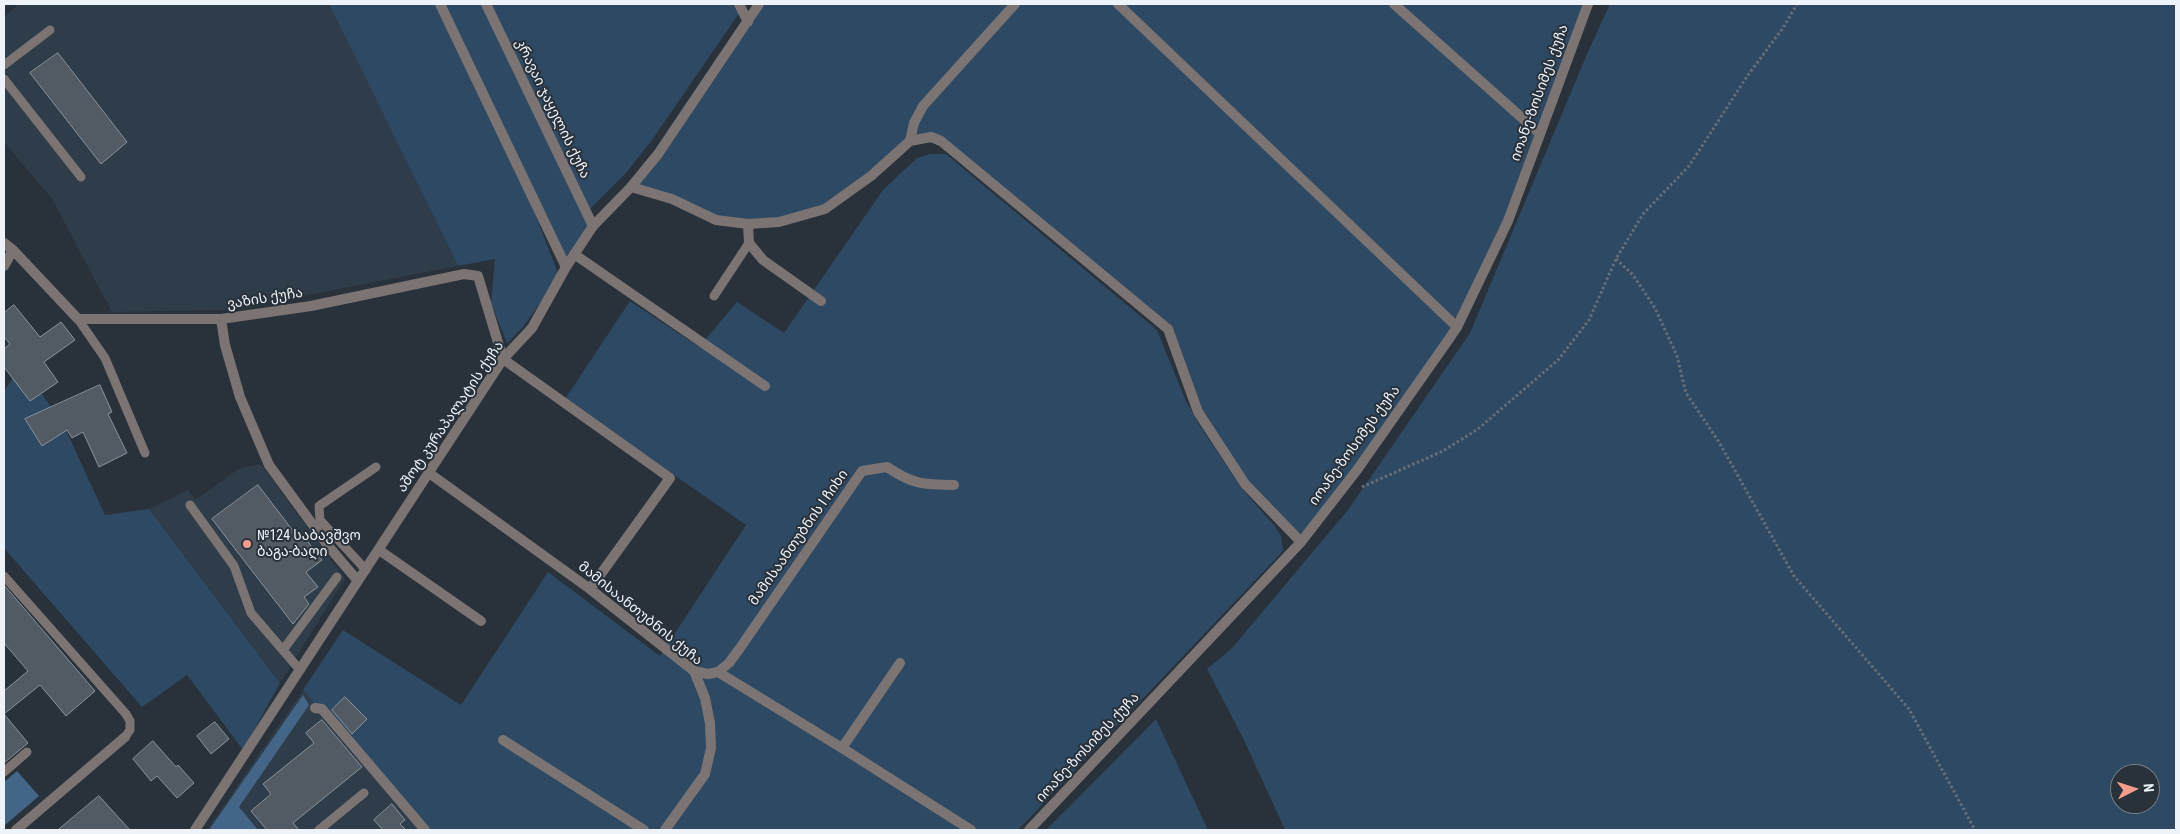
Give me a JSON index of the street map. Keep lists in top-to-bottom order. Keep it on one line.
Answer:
{"streets":{"street":["იოანე-ზოსიმეს ქუჩა","კრავაი ჯაყელის ქუჩა","ვაზის ქუჩა","აშოტ კურაპალატის ქუჩა","მამისაანთუბნის I ჩიხი","მამისაანთუბნის ქუჩა"]},"crossings":[["კრავაი ჯაყელის ქუჩა","აშოტ კურაპალატის ქუჩა"],["ვაზის ქუჩა","აშოტ კურაპალატის ქუჩა"],["აშოტ კურაპალატის ქუჩა","მამისაანთუბნის ქუჩა"]],"places":["№124 საბავშვო ბაგა-ბაღი"],"north":"right"}
